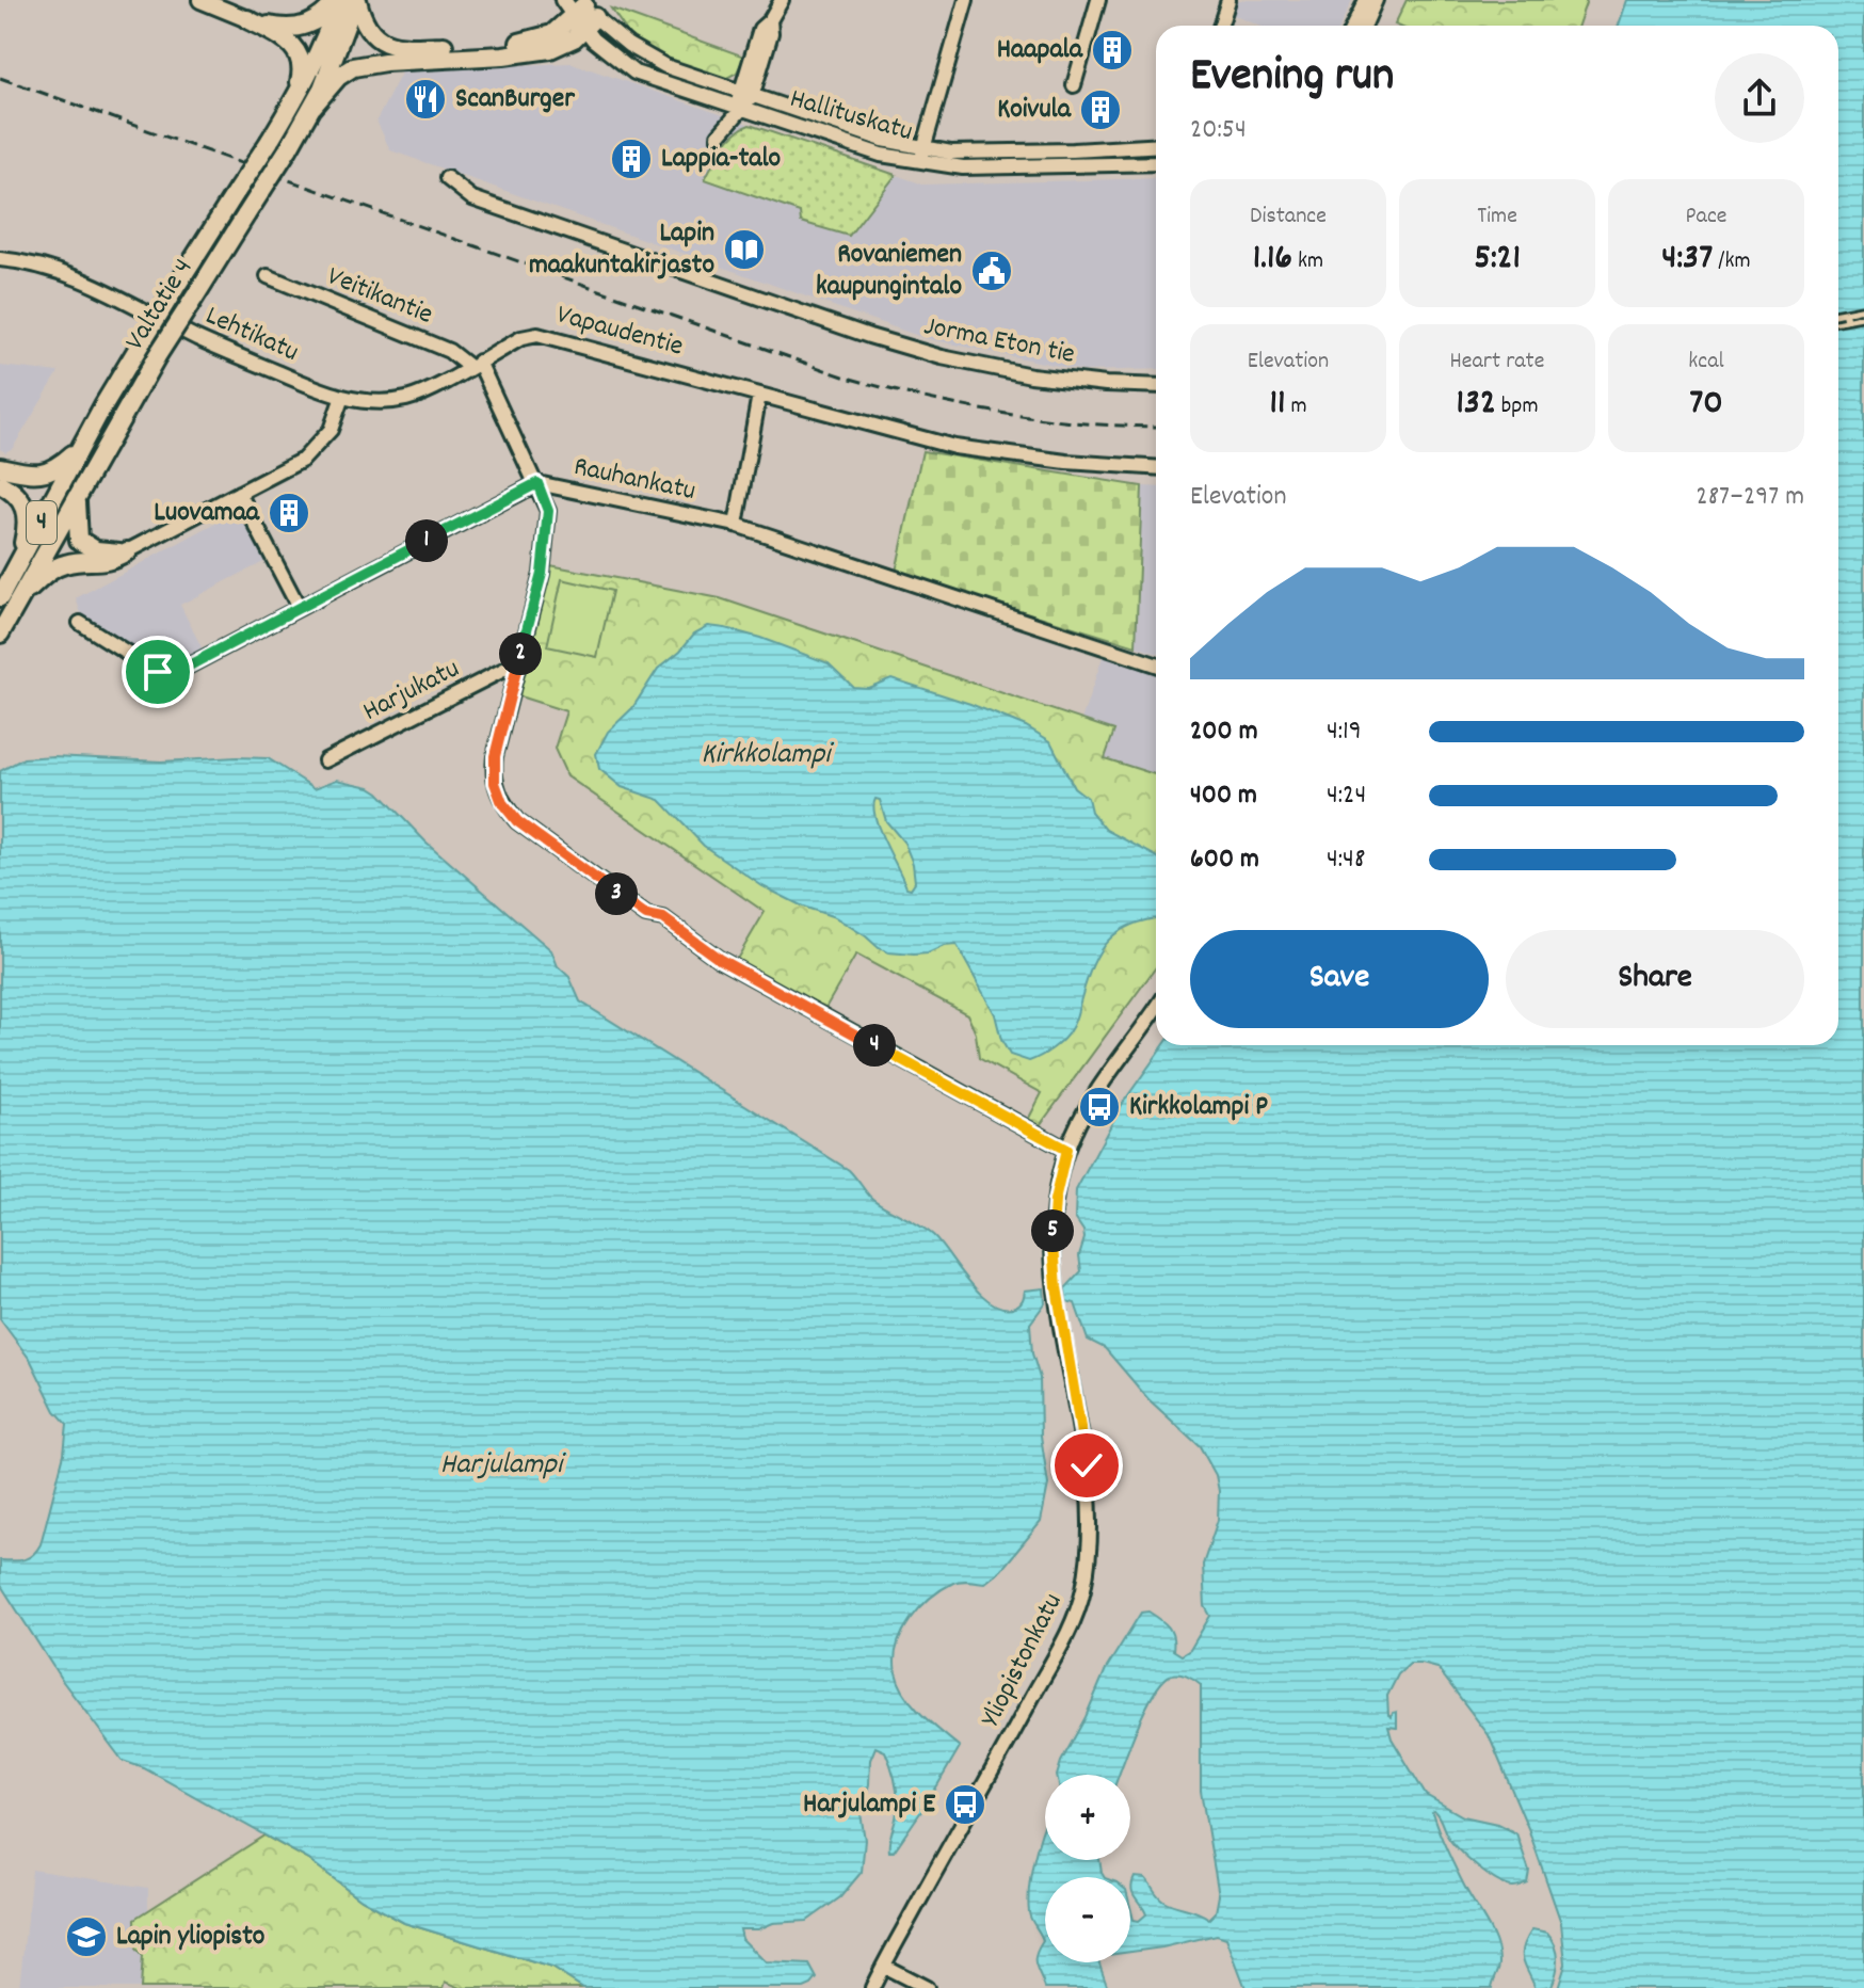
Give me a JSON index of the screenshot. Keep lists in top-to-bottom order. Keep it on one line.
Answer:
{"streets":{"highway":["Valtatie 4","4"],"main road":["Hallituskatu"],"street":["Veitikantie","Vapaudentie","Lehtikatu","Jorma Eton tie","Rauhankatu","Harjukatu","Yliopistonkatu"]},"crossings":[["Veitikantie","Vapaudentie"],["Vapaudentie","Lehtikatu"]],"water":["Kirkkolampi","Harjulampi"],"places":{"building":["Haapala","Koivula","Lappia-talo","Luovamaa"],"restaurant":["ScanBurger"],"library":["Lapin maakuntakirjasto"],"public building":["Rovaniemen kaupungintalo"],"bus stop":["Kirkkolampi P","Harjulampi E"],"school or university":["Lapin yliopisto"]},"page":{"heading":["Evening run","20:54"],"stats":[["Distance","1.16 km"],["Time","5:21"],["Pace","4:37 /km"],["Elevation","11 m"],["Heart rate","132 bpm"],["kcal","70"]],"chart":["Elevation","287–297 m"],"pins":["1","2","3","4","5"],"list":[{"name":"200 m","note":"4:19"},{"name":"400 m","note":"4:24"},{"name":"600 m","note":"4:48"}],"buttons":["Save","Share"],"map_buttons":["+","−"]}}
